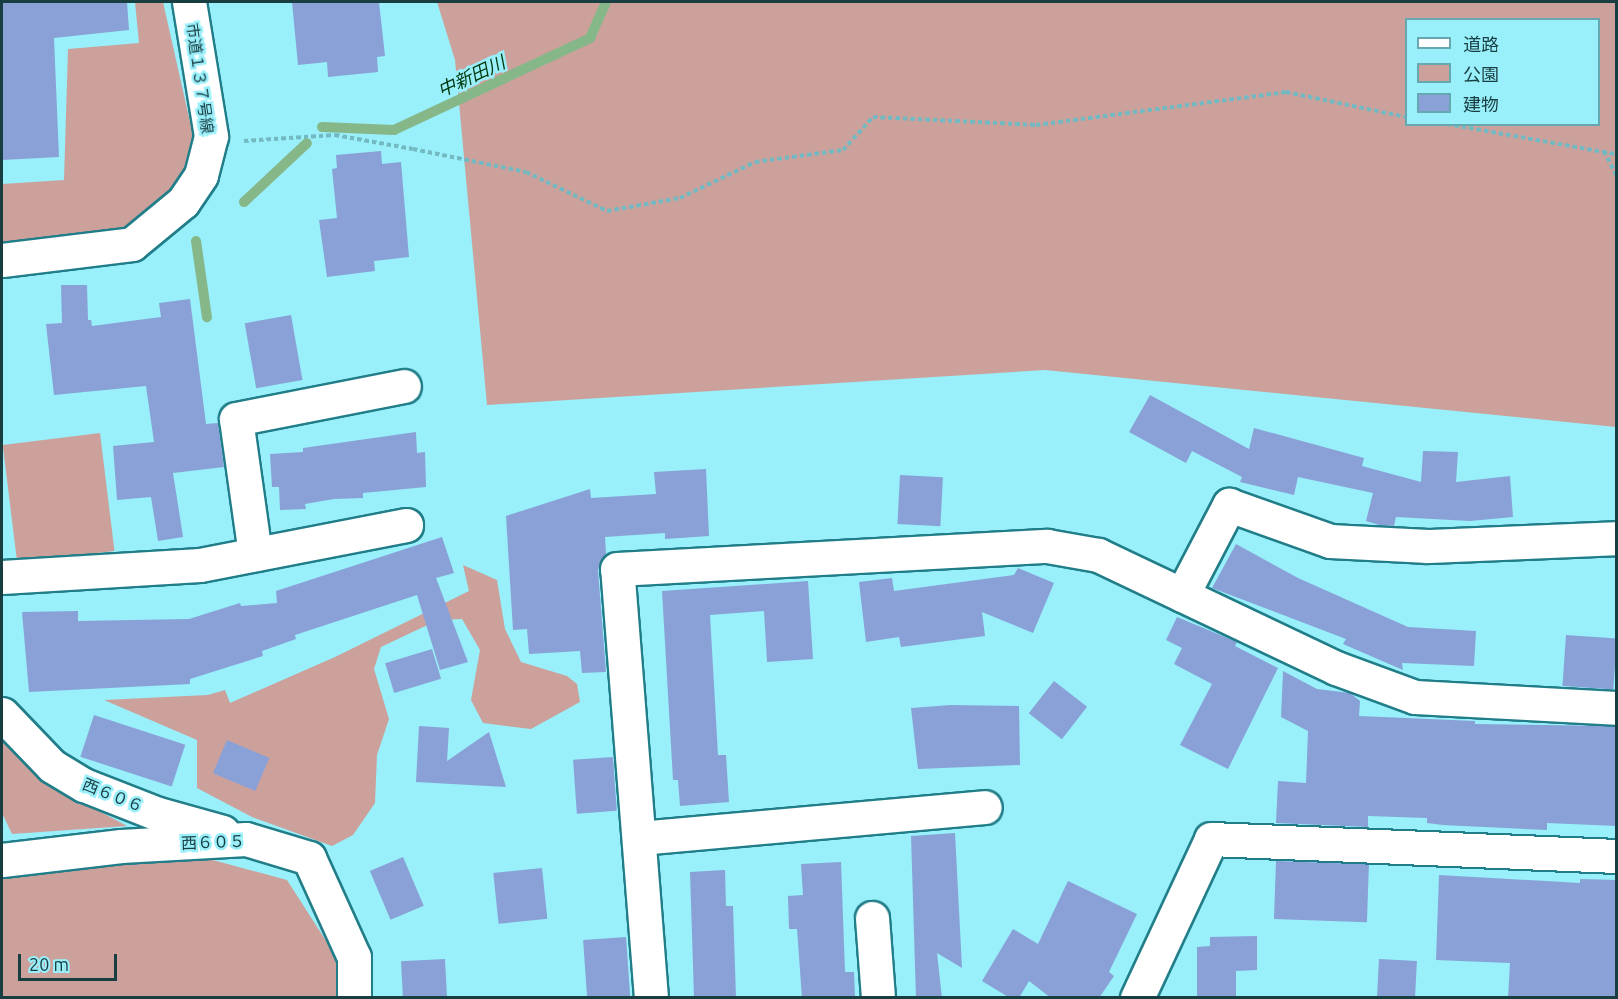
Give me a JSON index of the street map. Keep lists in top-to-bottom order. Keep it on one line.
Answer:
{"streets":{"street":["市道１３７号線","西６０６","西６０５"]},"crossings":[["西６０６","西６０５"]],"water":["中新田川"],"legend":["道路","公園","建物"],"scale_bar":"20 m"}
